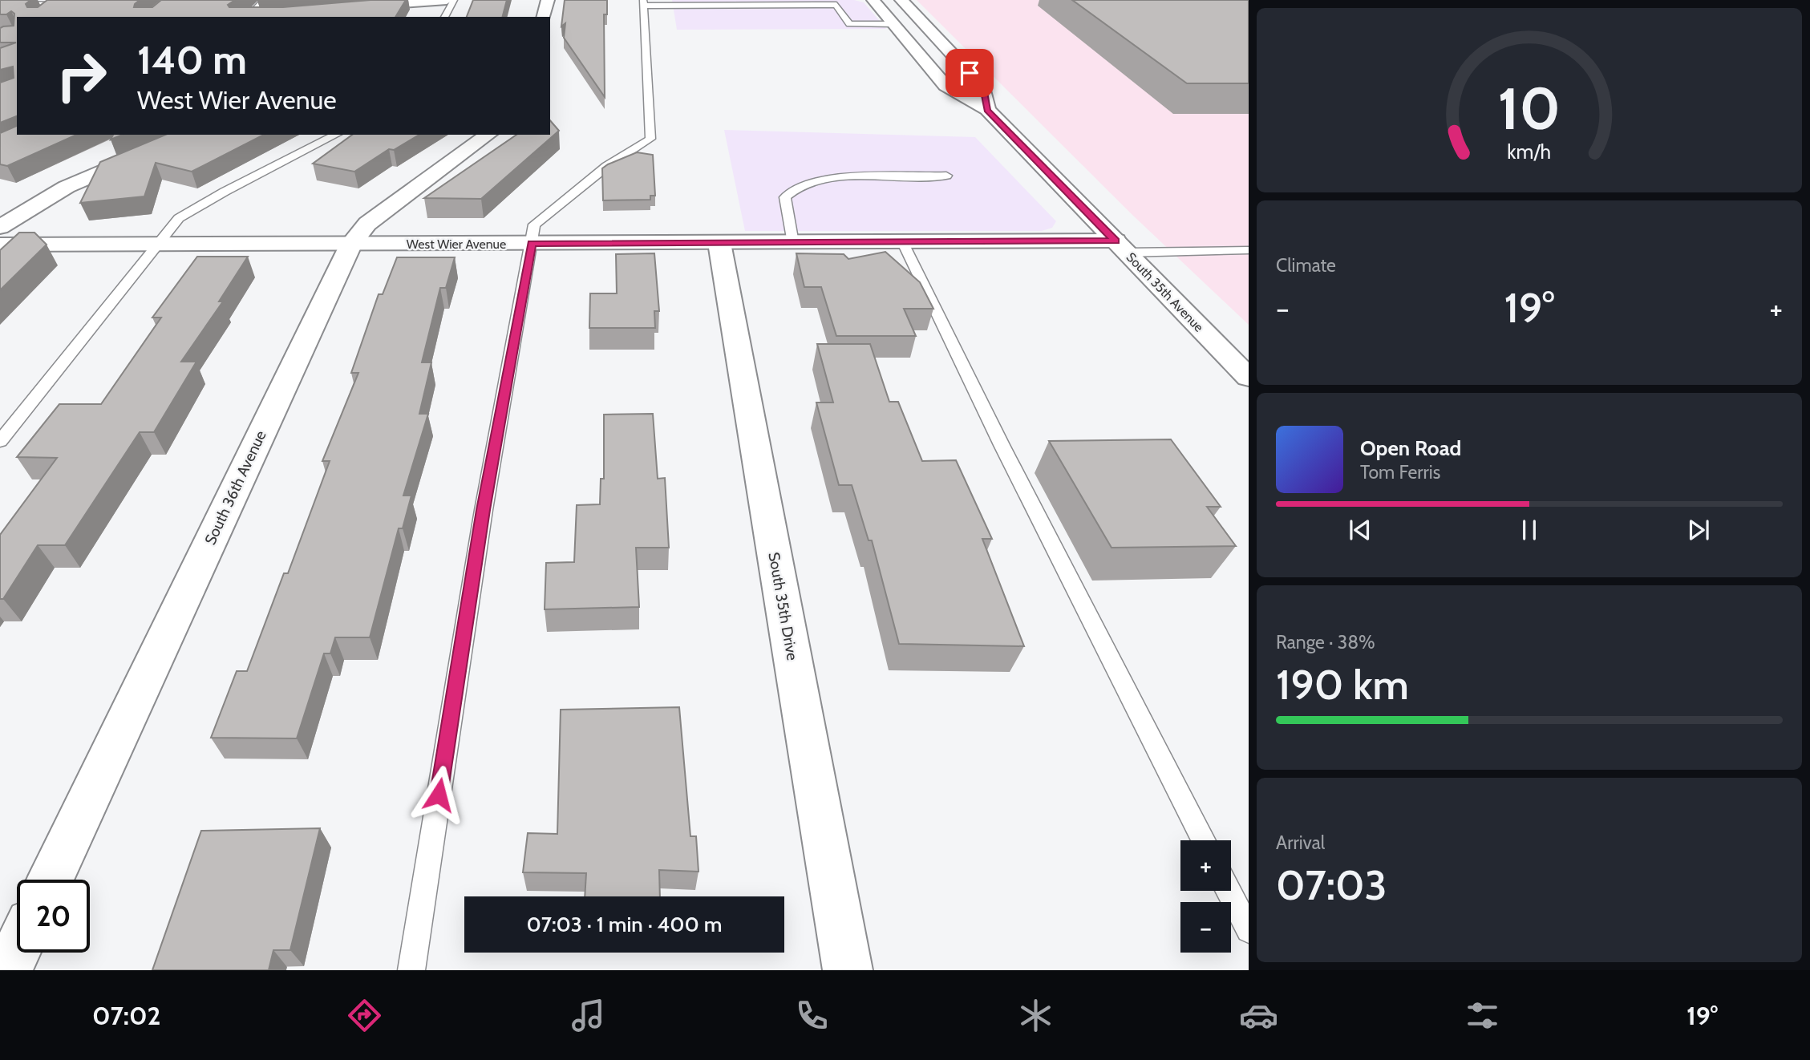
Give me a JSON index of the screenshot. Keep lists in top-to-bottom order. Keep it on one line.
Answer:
{"streets":{"street":["West Wier Avenue","South 35th Avenue","South 36th Avenue","South 35th Drive"]},"crossings":[["West Wier Avenue","South 35th Avenue"],["West Wier Avenue","South 36th Avenue"],["West Wier Avenue","South 35th Drive"]],"page":{"turn":["140 m","West Wier Avenue"],"tile":["Climate",["Range · 38%","190 km"],["Arrival","07:03"]],"heat":["−","19°","+"],"song":["Open Road","Tom Ferris"],"map_buttons":["+","−"],"limit":"20","trip":"07:03 · 1 min · 400 m","tabs":["07:02","19°"],"gauge":["10","km/h"]}}
